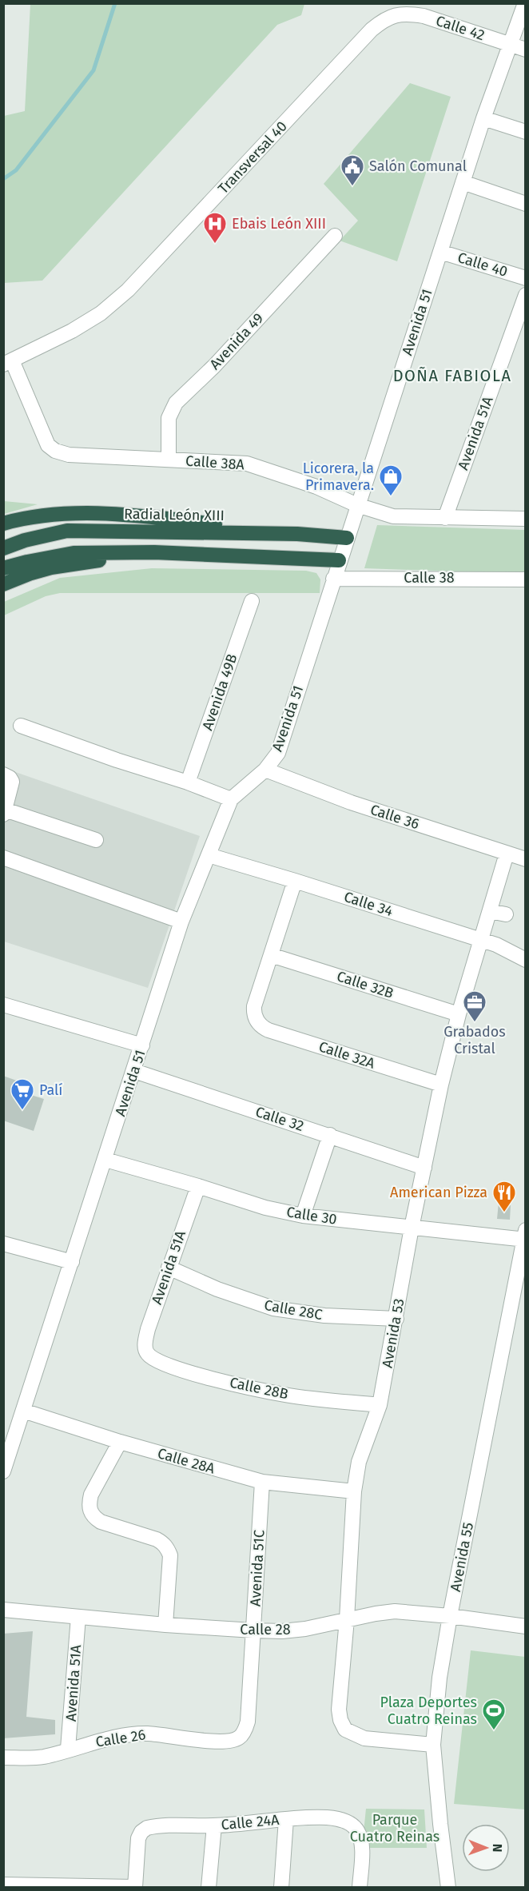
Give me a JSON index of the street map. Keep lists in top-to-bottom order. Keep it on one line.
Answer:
{"streets":{"highway":["Radial León XIII"],"street":["Calle 42","Transversal 40","Calle 40","Avenida 51","Avenida 49","Avenida 51A","Calle 38A","Calle 38","Avenida 49B","Calle 36","Calle 34","Calle 32B","Calle 32A","Calle 32","Calle 30","Calle 28C","Avenida 53","Calle 28B","Calle 28A","Avenida 55","Avenida 51C","Calle 28","Calle 26","Calle 24A"]},"crossings":[["Calle 42","Transversal 40"],["Calle 42","Avenida 51"],["Transversal 40","Calle 38A"],["Calle 40","Avenida 51"],["Avenida 51","Calle 38A"],["Avenida 51","Radial León XIII"],["Avenida 51","Calle 38"],["Avenida 51","Calle 36"],["Avenida 51","Calle 34"],["Avenida 51","Calle 32"],["Avenida 51","Calle 30"],["Avenida 51","Calle 28A"],["Avenida 49","Calle 38A"],["Avenida 51A","Calle 38A"],["Avenida 51A","Calle 30"],["Avenida 51A","Calle 28C"],["Avenida 51A","Calle 28B"],["Avenida 51A","Calle 28"],["Avenida 51A","Calle 26"],["Calle 36","Avenida 53"],["Calle 34","Avenida 53"],["Calle 32B","Calle 32A"],["Calle 32B","Avenida 53"],["Calle 32A","Avenida 53"],["Calle 32","Avenida 53"],["Calle 30","Avenida 53"],["Calle 30","Avenida 55"],["Calle 28C","Avenida 53"],["Avenida 53","Calle 28B"],["Avenida 53","Calle 28A"],["Avenida 53","Avenida 55"],["Avenida 53","Calle 28"],["Calle 28A","Avenida 51C"],["Avenida 55","Calle 28"],["Avenida 51C","Calle 28"],["Avenida 51C","Calle 26"]],"districts":["DOÑA FABIOLA"],"parks":["Parque Cuatro Reinas"],"places":{"public building":["Salón Comunal"],"hospital":["Ebais León XIII"],"shop":["Licorera, la Primavera."],"office":["Grabados Cristal"],"supermarket":["Palí"],"restaurant":["American Pizza"],"sports":["Plaza Deportes Cuatro Reinas"]},"north":"right"}
